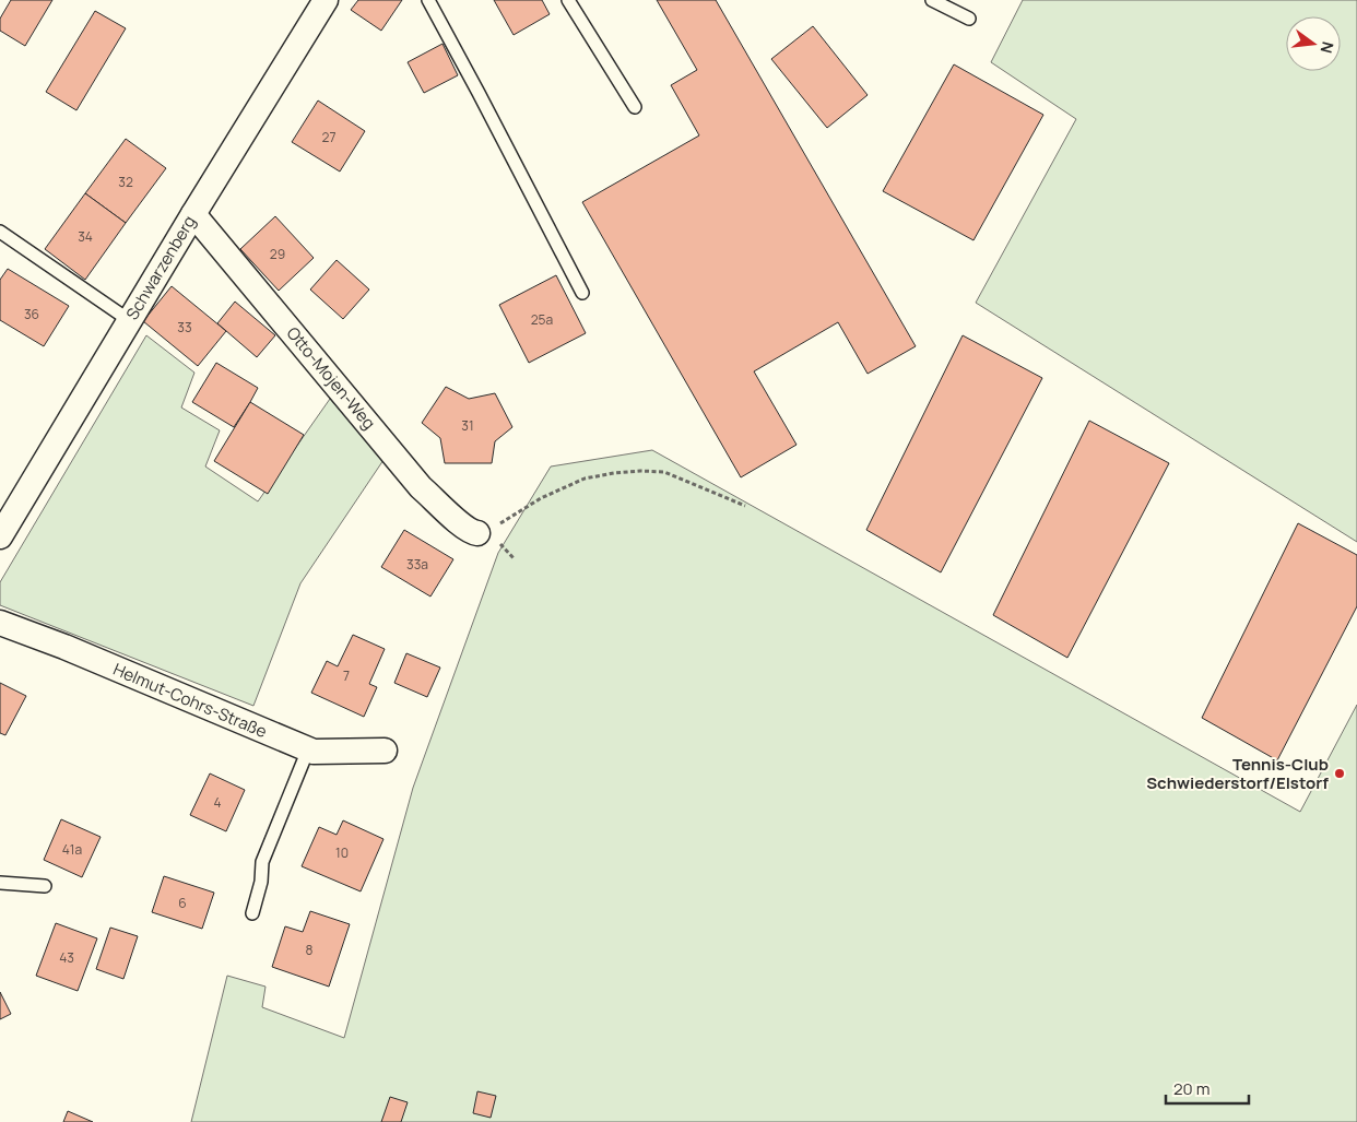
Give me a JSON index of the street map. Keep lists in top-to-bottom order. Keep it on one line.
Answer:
{"streets":{"street":["Schwarzenberg","Otto-Mojen-Weg","Helmut-Cohrs-Straße"]},"crossings":[["Schwarzenberg","Otto-Mojen-Weg"]],"places":["Tennis-Club Schwiederstorf/Elstorf"],"house_numbers":["27","32","34","29","36","25a","33","31","33a","7","4","41a","10","6","8","43"],"scale_bar":"20 m","north":"right"}
